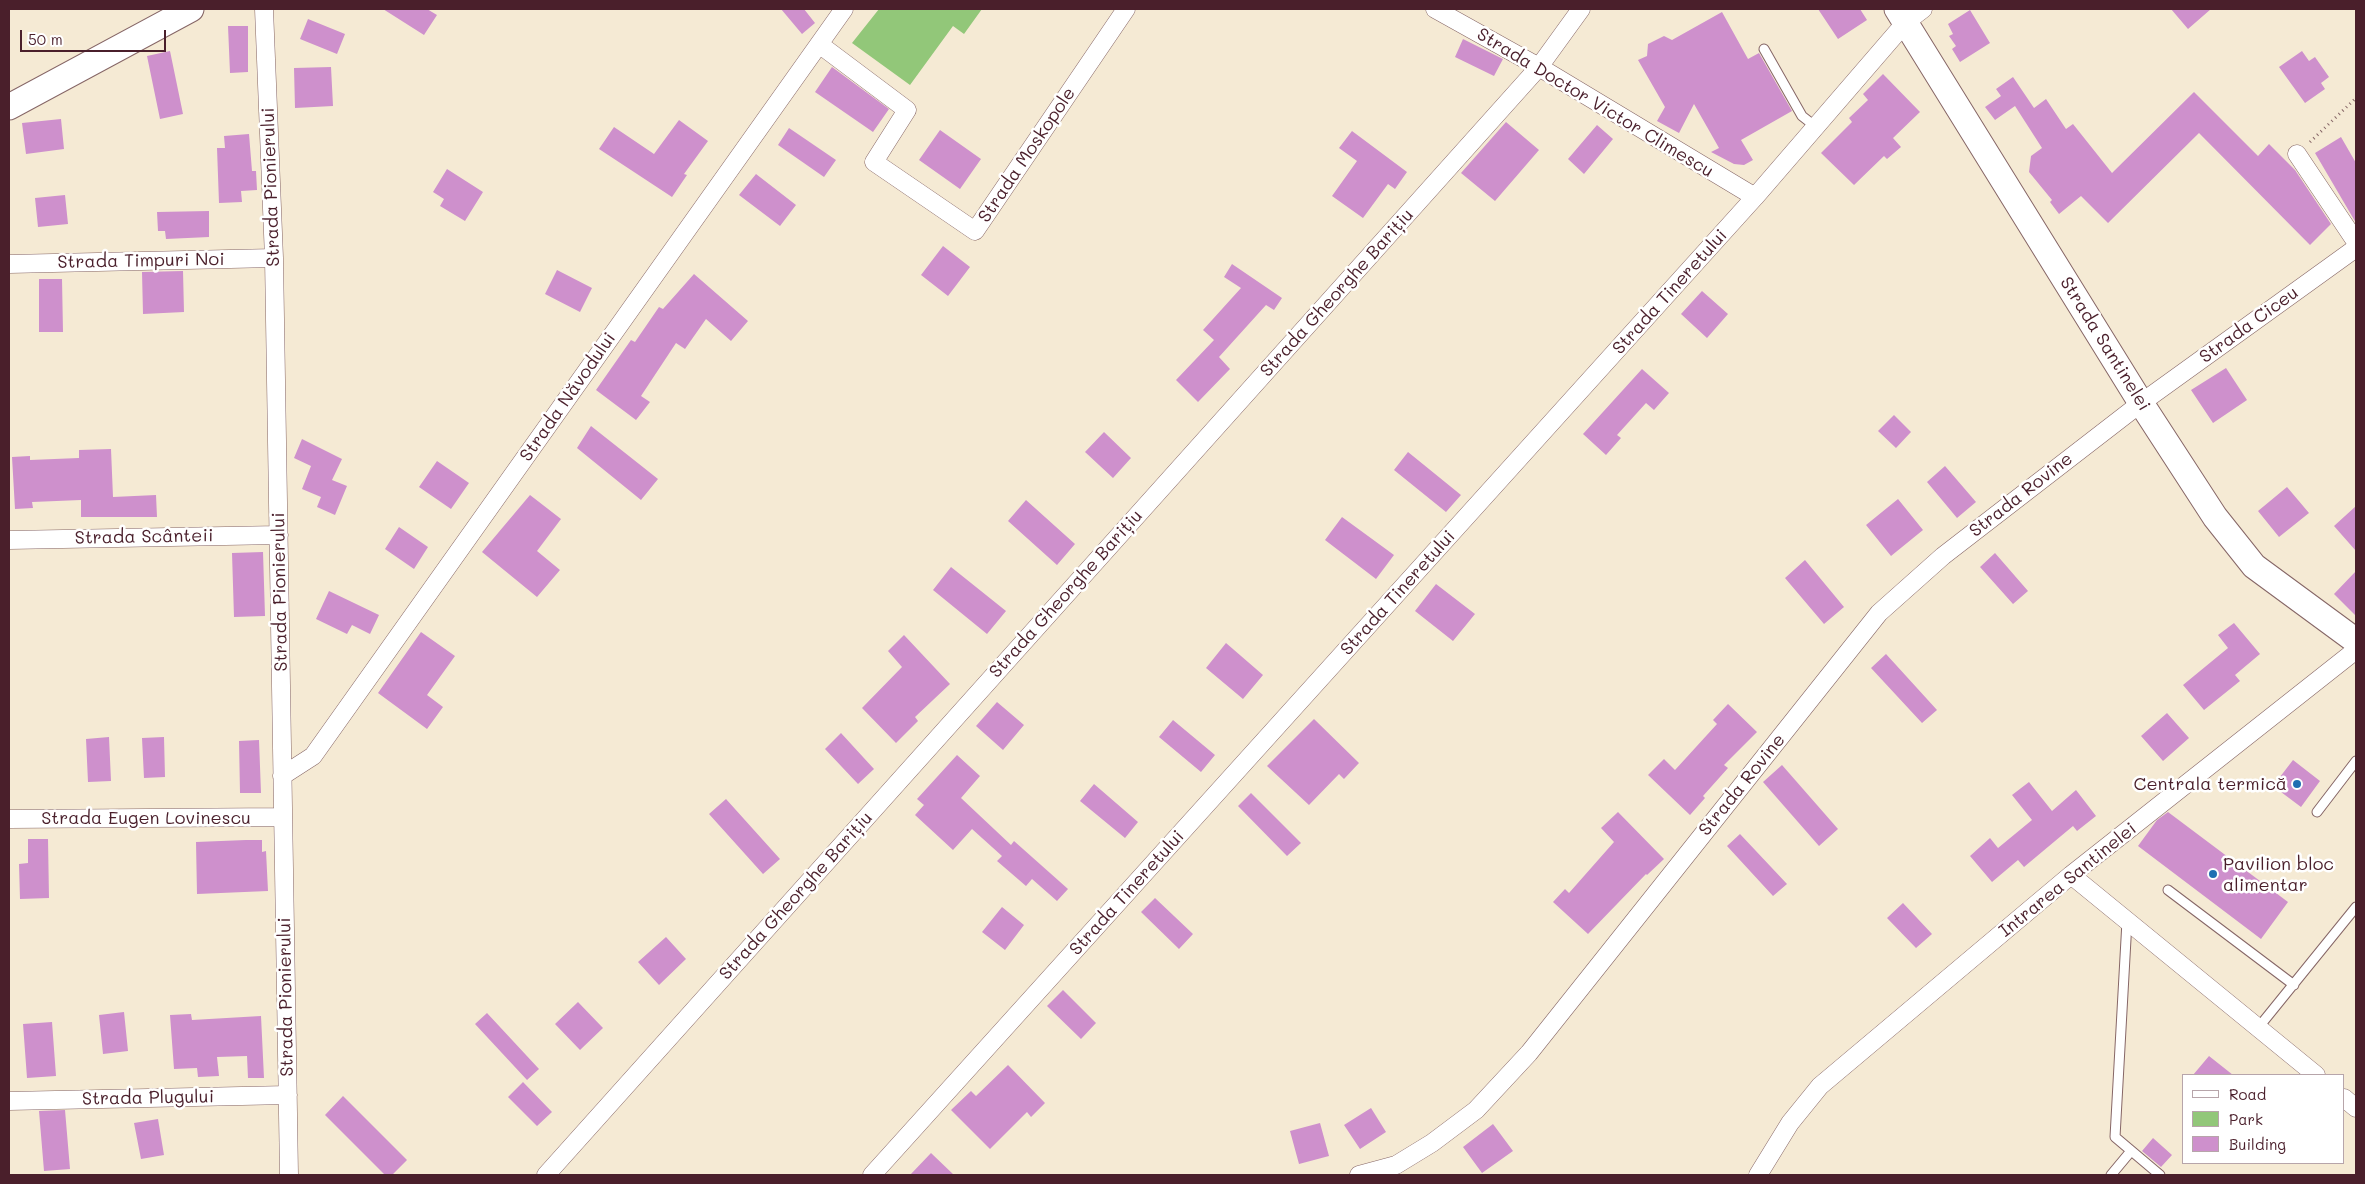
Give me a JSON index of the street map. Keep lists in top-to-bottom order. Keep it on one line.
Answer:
{"streets":{"street":["Strada Doctor Victor Climescu","Strada Moskopole","Strada Pionierului","Strada Timpuri Noi","Strada Tineretului","Strada Gheorghe Barițiu","Strada Ciceu","Strada Santinelei","Strada Năvodului","Strada Rovine","Strada Scânteii","Strada Eugen Lovinescu","Intrarea Santinelei","Strada Plugului"]},"crossings":[["Strada Doctor Victor Climescu","Strada Tineretului"],["Strada Doctor Victor Climescu","Strada Gheorghe Barițiu"],["Strada Moskopole","Strada Năvodului"],["Strada Pionierului","Strada Timpuri Noi"],["Strada Pionierului","Strada Năvodului"],["Strada Pionierului","Strada Scânteii"],["Strada Pionierului","Strada Eugen Lovinescu"],["Strada Pionierului","Strada Plugului"],["Strada Tineretului","Strada Santinelei"],["Strada Ciceu","Strada Santinelei"],["Strada Ciceu","Strada Rovine"],["Strada Santinelei","Strada Rovine"],["Strada Santinelei","Intrarea Santinelei"]],"places":["Centrala termică","Pavilion bloc alimentar"],"legend":["Road","Park","Building"],"scale_bar":"50 m"}
